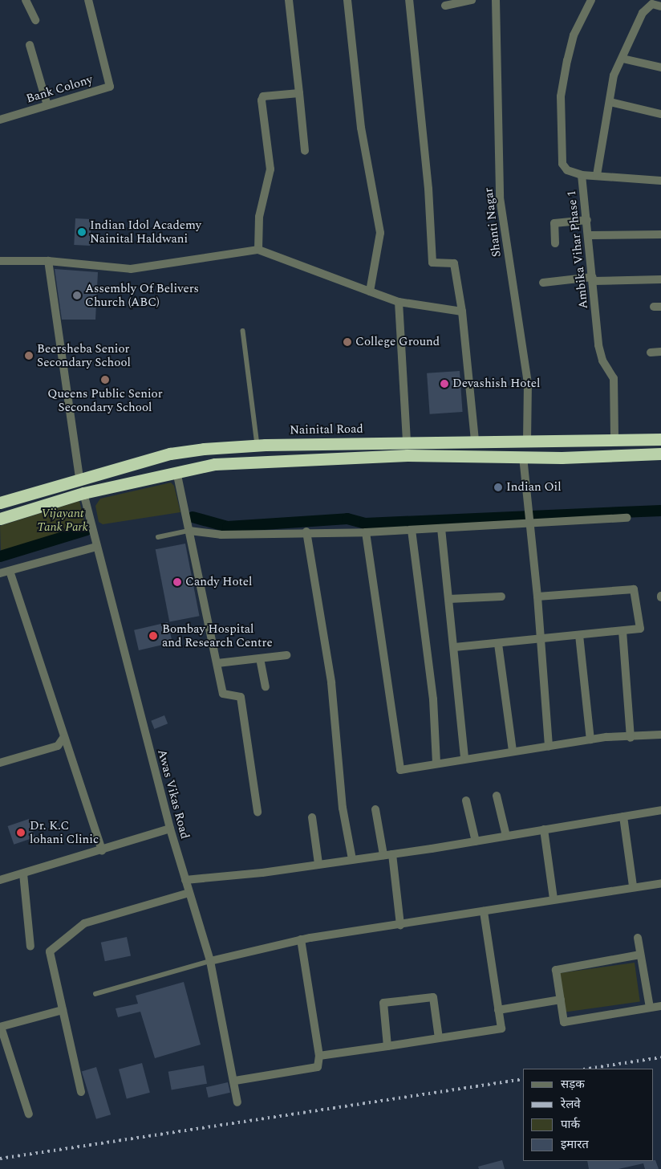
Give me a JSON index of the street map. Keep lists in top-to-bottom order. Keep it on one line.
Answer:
{"streets":{"highway":["Nainital Road"],"street":["Bank Colony","Shanti Nagar","Ambika Vihar Phase 1","Awas Vikas Road"]},"crossings":[["Shanti Nagar","Nainital Road"],["Ambika Vihar Phase 1","Nainital Road"]],"parks":["Vijayant Tank Park"],"places":["Indian Idol Academy Nainital Haldwani","Assembly Of Belivers Church (ABC)","College Ground","Beersheba Senior Secondary School","Queens Public Senior Secondary School","Devashish Hotel","Indian Oil","Candy Hotel","Bombay Hospital and Research Centre","Dr. K.C lohani Clinic"],"legend":["सड़क","रेलवे","पार्क","इमारत"]}
